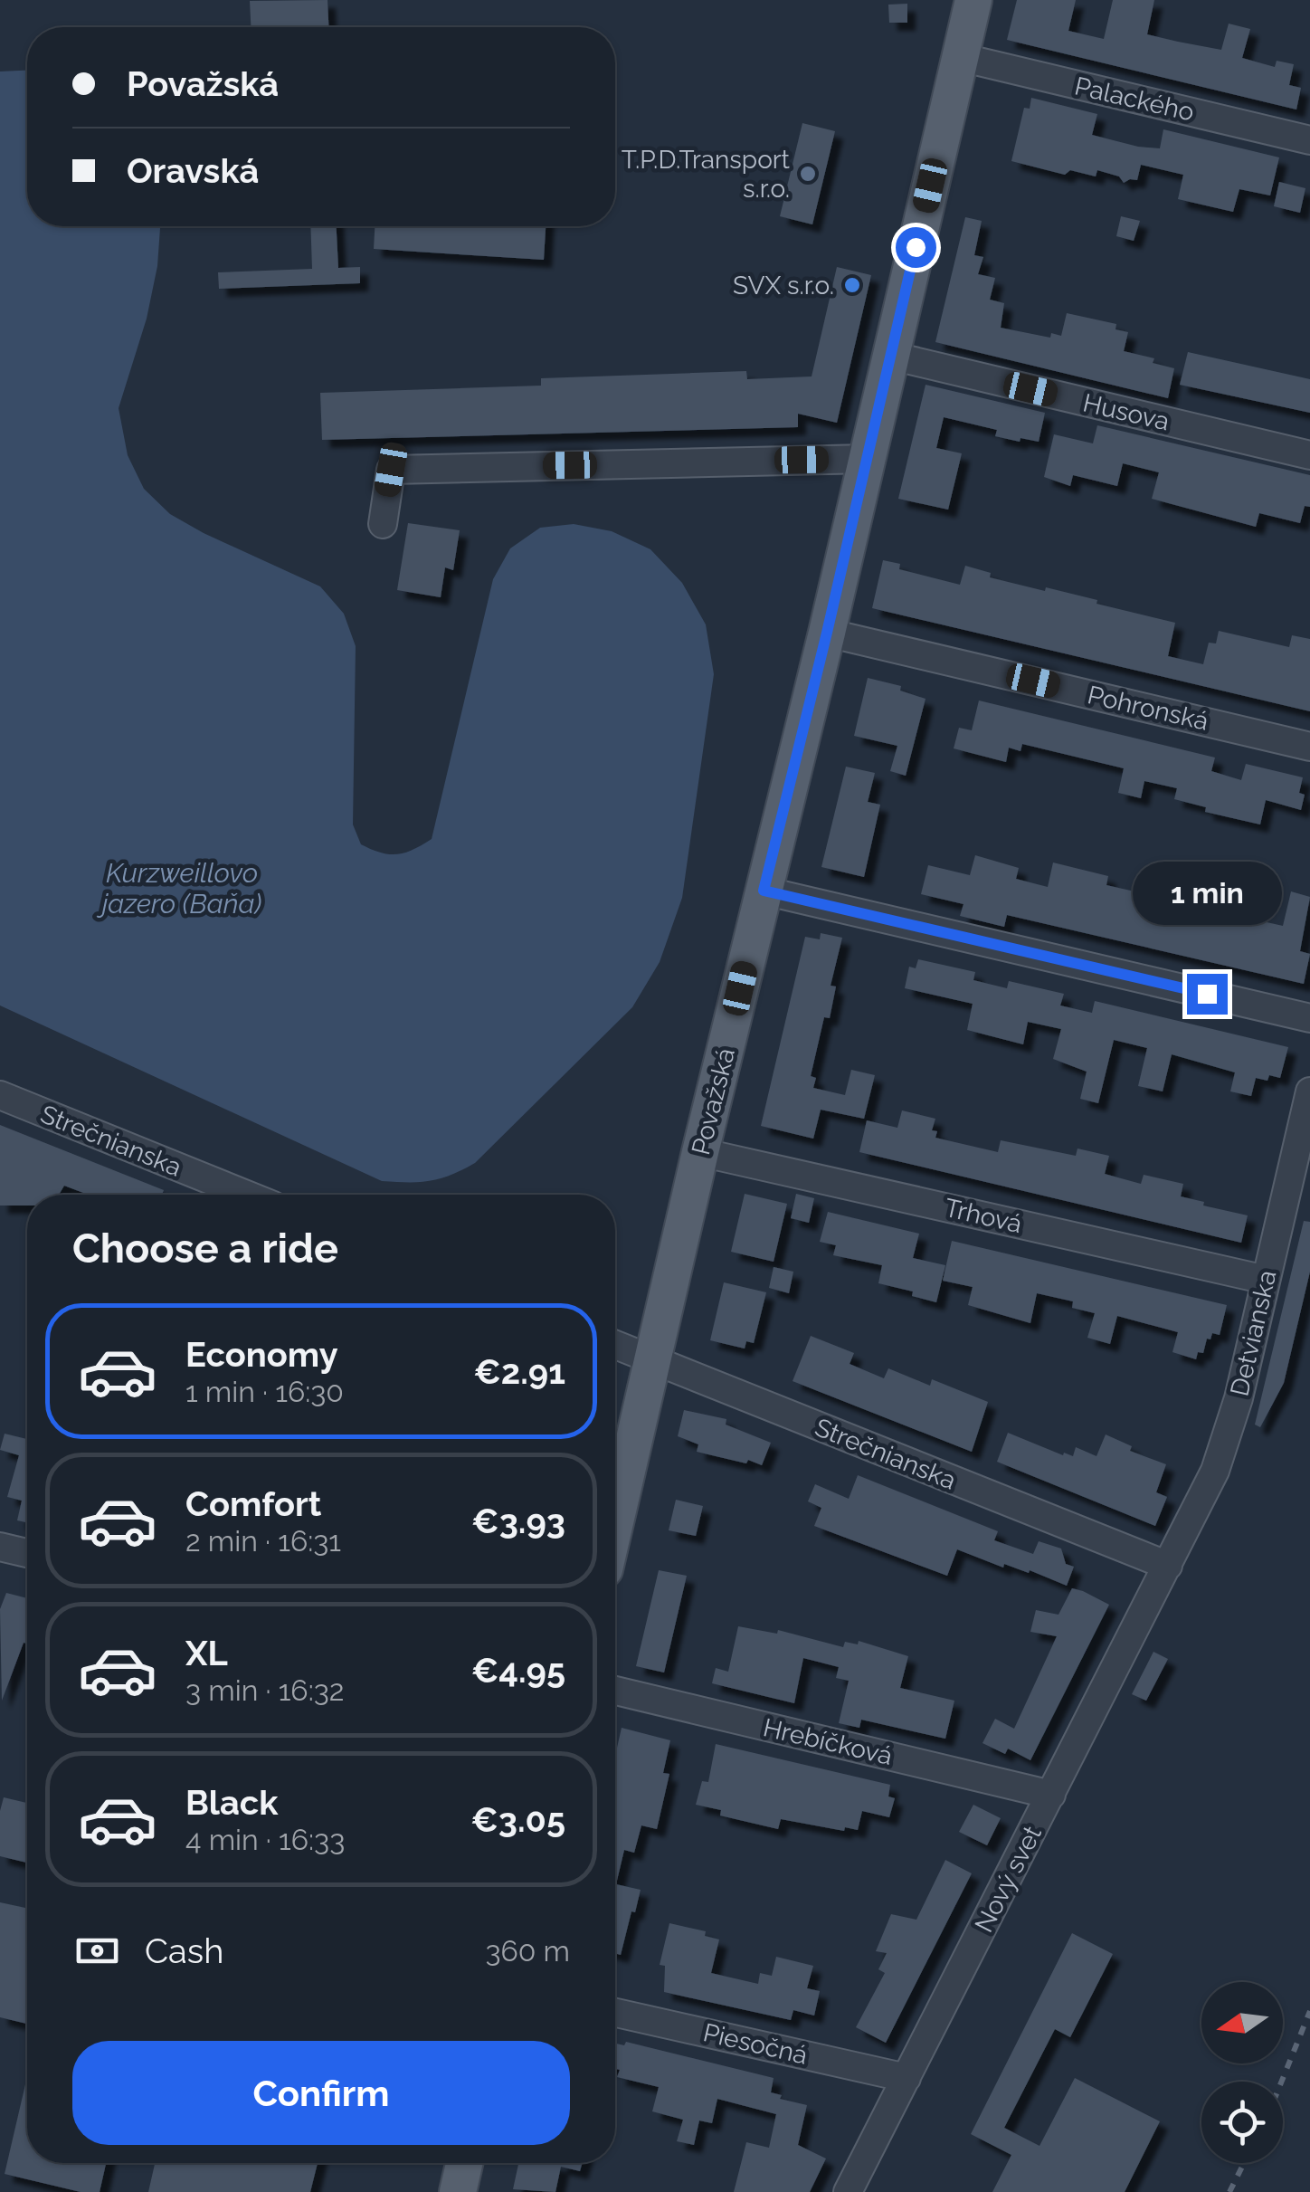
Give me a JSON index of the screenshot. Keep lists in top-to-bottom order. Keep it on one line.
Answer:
{"streets":{"main road":["Považská"],"street":["Palackého","Husova","Pohronská","Strečnianska","Trhová","Detvianska","Hrebíčková","Nový svet","Piesočná"]},"crossings":[["Palackého","Považská"],["Husova","Považská"],["Pohronská","Považská"],["Považská","Strečnianska"],["Považská","Trhová"],["Strečnianska","Detvianska"],["Strečnianska","Nový svet"],["Trhová","Detvianska"],["Detvianska","Nový svet"],["Hrebíčková","Nový svet"],["Nový svet","Piesočná"]],"water":["Kurzweillovo jazero (Baňa)"],"places":["T.P.D.Transport s.r.o.","SVX s.r.o."],"north":"left","page":{"banner":["Považská","Oravská"],"bubble":"1 min","heading":"Choose a ride","list":[{"name":"Economy","note":"1 min · 16:30","value":"€2.91"},{"name":"Comfort","note":"2 min · 16:31","value":"€3.93"},{"name":"XL","note":"3 min · 16:32","value":"€4.95"},{"name":"Black","note":"4 min · 16:33","value":"€3.05"}],"pay":["Cash","360 m"],"buttons":"Confirm"}}
